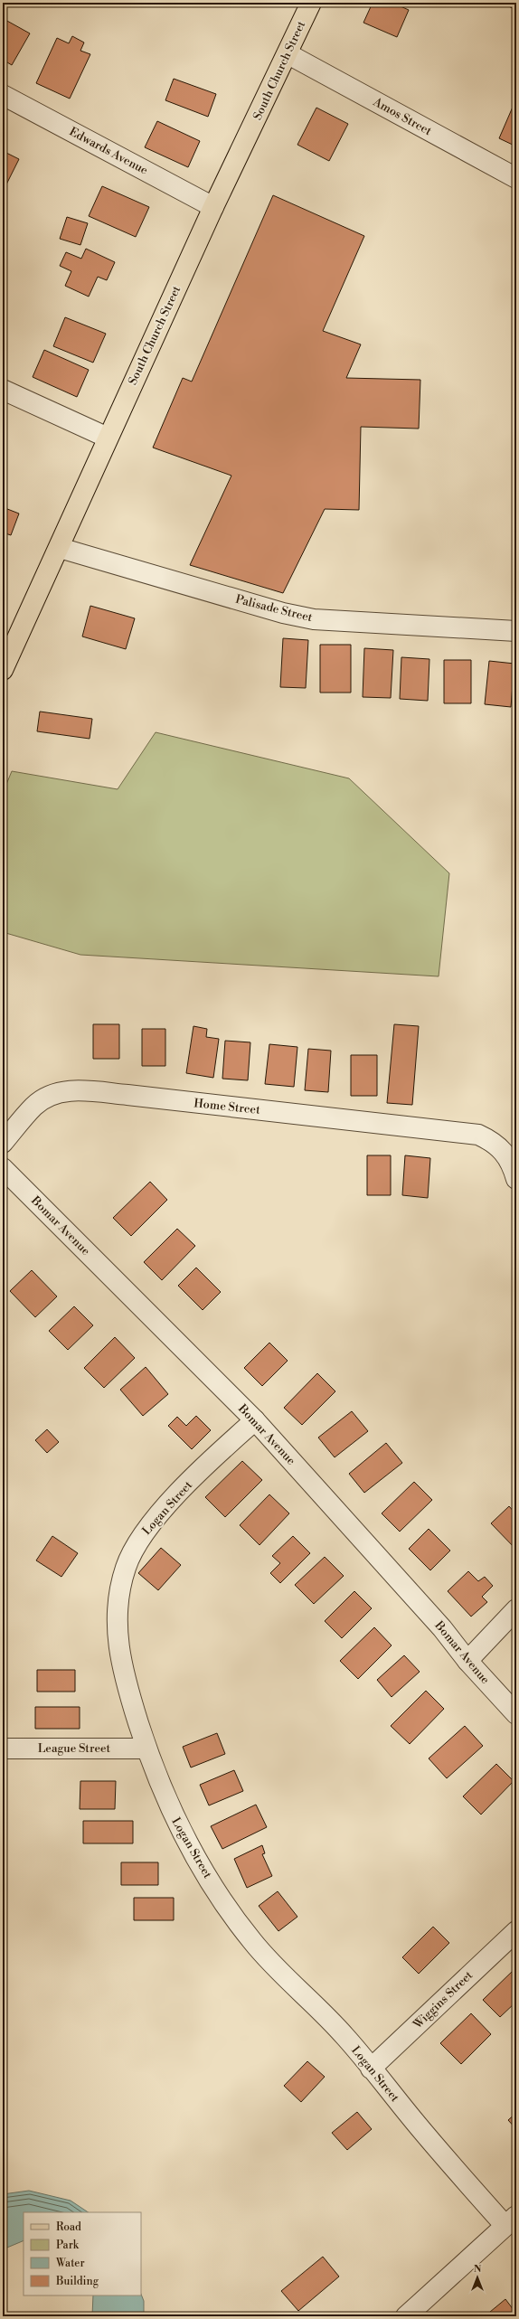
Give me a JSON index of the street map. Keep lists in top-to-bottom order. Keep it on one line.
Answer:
{"streets":{"main road":["South Church Street"],"street":["Amos Street","Edwards Avenue","Palisade Street","Home Street","Bomar Avenue","Logan Street","League Street","Wiggins Street"]},"crossings":[["South Church Street","Amos Street"],["South Church Street","Edwards Avenue"],["South Church Street","Palisade Street"],["Bomar Avenue","Logan Street"],["Logan Street","League Street"],["Logan Street","Wiggins Street"]],"legend":["Road","Park","Water","Building"],"north":"top"}
